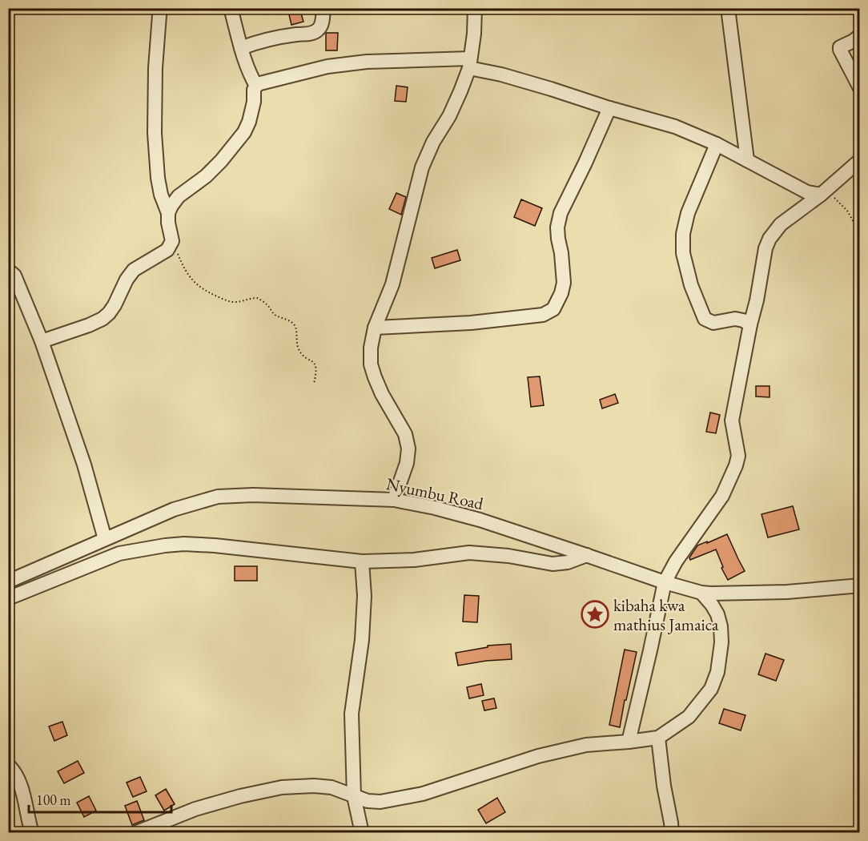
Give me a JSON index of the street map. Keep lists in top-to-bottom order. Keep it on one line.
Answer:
{"streets":{"street":["Nyumbu Road"]},"places":{"place":["kibaha kwa mathius Jamaica"]},"scale_bar":"100 m"}
